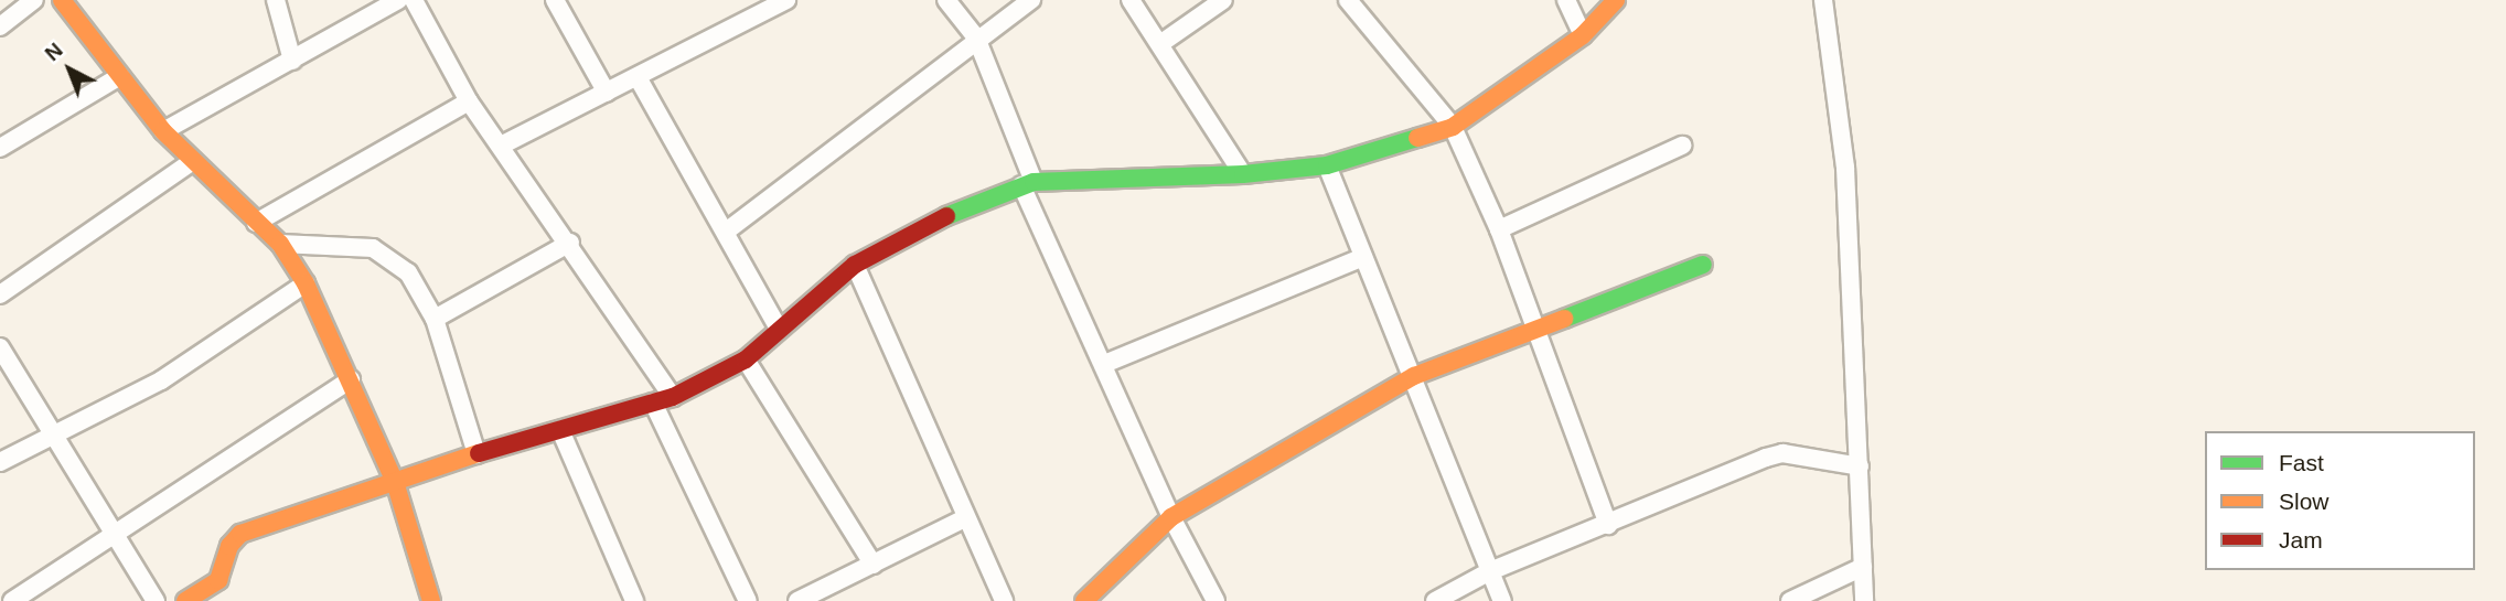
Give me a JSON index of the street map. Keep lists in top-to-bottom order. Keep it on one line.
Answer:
{"legend":["Fast","Slow","Jam"],"north":"top left"}
